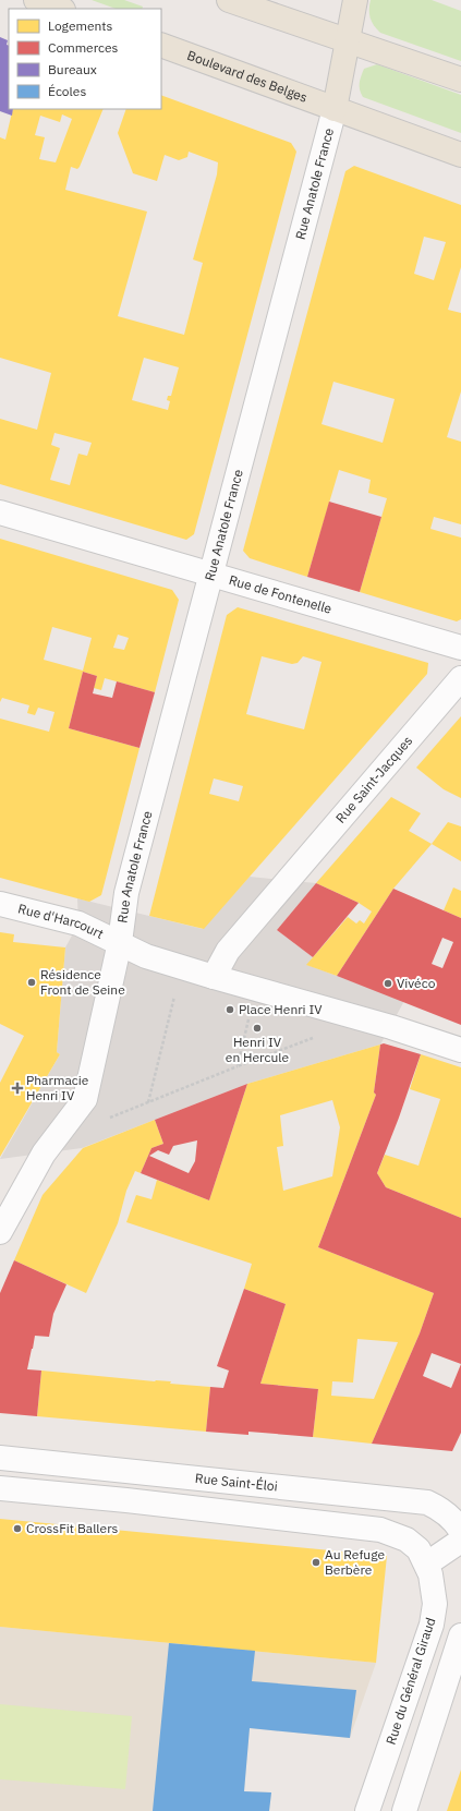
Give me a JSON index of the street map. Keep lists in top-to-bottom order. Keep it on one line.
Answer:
{"streets":{"main road":["Boulevard des Belges"],"street":["Rue Anatole France","Rue de Fontenelle","Rue Saint-Jacques","Rue d'Harcourt","Rue Saint-Éloi","Rue du Général Giraud"]},"crossings":[["Boulevard des Belges","Rue Anatole France"],["Rue Anatole France","Rue de Fontenelle"],["Rue Anatole France","Rue d'Harcourt"]],"places":{"other":["Résidence Front de Seine","Vivéco","Place Henri IV","Henri IV en Hercule","CrossFit Ballers","Au Refuge Berbère"],"health":["Pharmacie Henri IV"]},"legend":["Logements","Commerces","Bureaux","Écoles"]}
